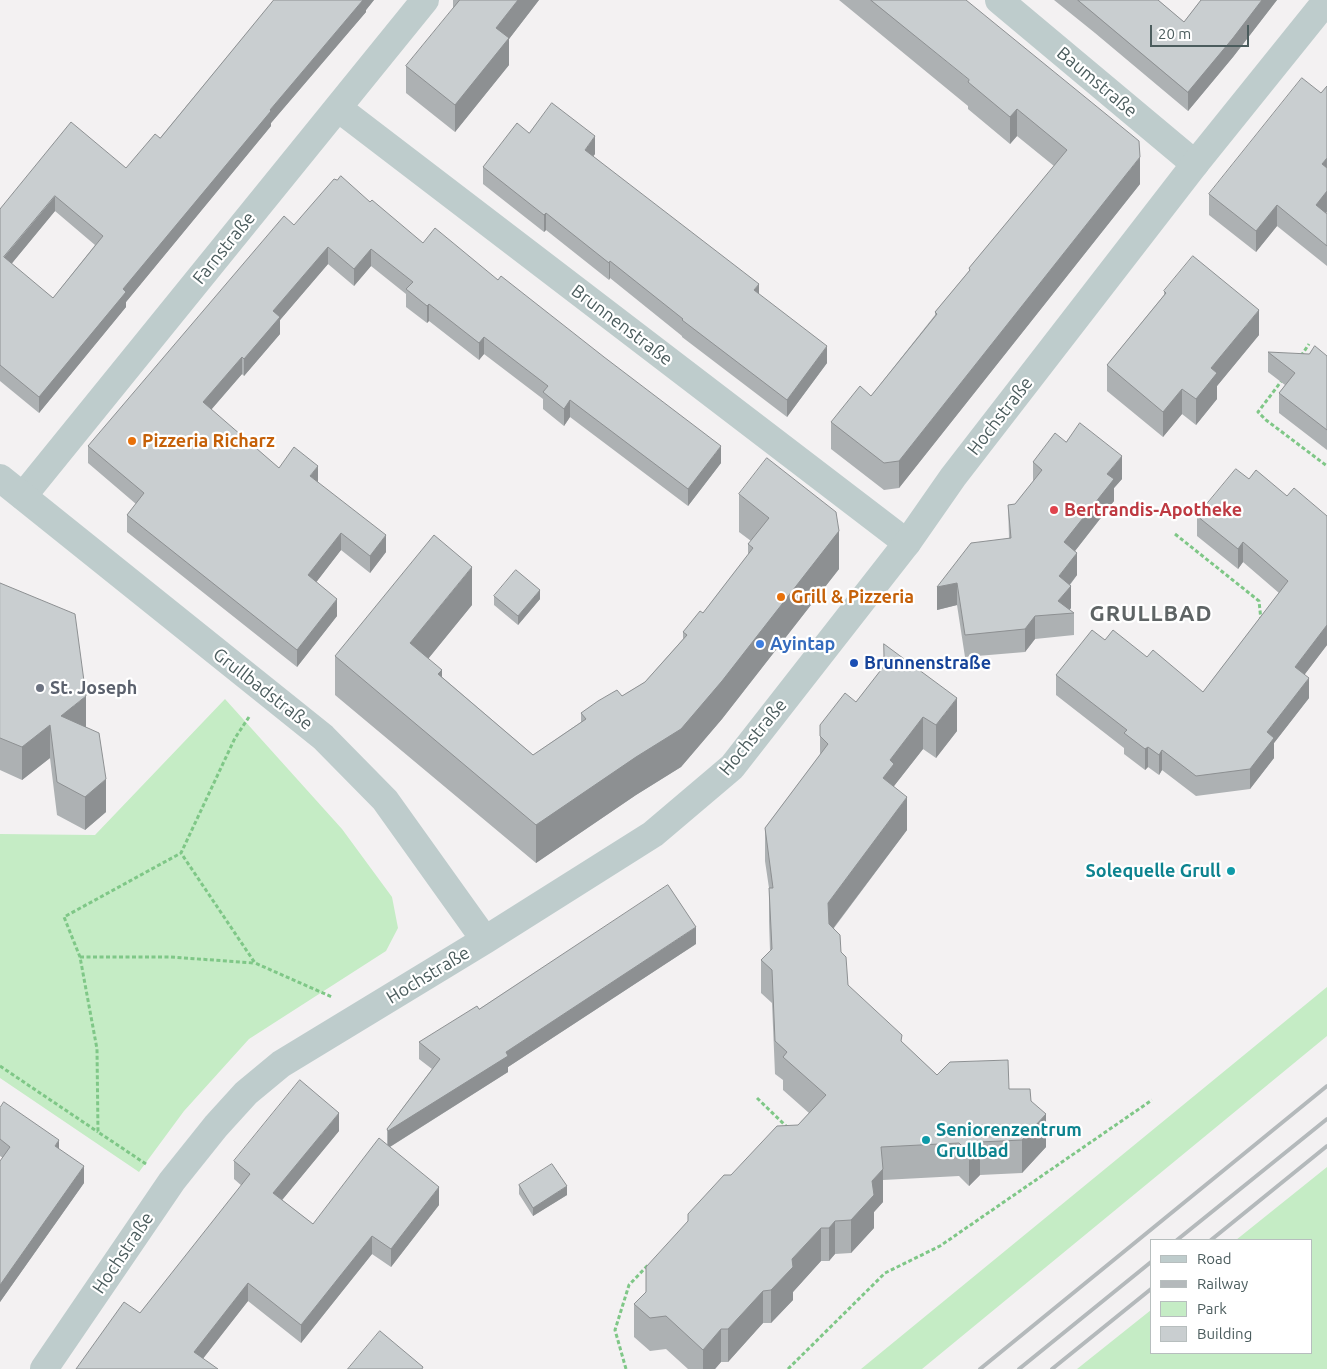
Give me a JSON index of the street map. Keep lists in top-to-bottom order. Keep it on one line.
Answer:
{"streets":{"street":["Baumstraße","Farnstraße","Brunnenstraße","Hochstraße","Grullbadstraße"]},"crossings":[["Baumstraße","Hochstraße"],["Farnstraße","Brunnenstraße"],["Farnstraße","Grullbadstraße"],["Brunnenstraße","Hochstraße"],["Hochstraße","Grullbadstraße"]],"districts":["GRULLBAD"],"places":["Pizzeria Richarz","Bertrandis-Apotheke","Grill & Pizzeria","Ayintap","Brunnenstraße","St. Joseph","Solequelle Grull","Seniorenzentrum Grullbad"],"legend":["Road","Railway","Park","Building"],"scale_bar":"20 m"}
